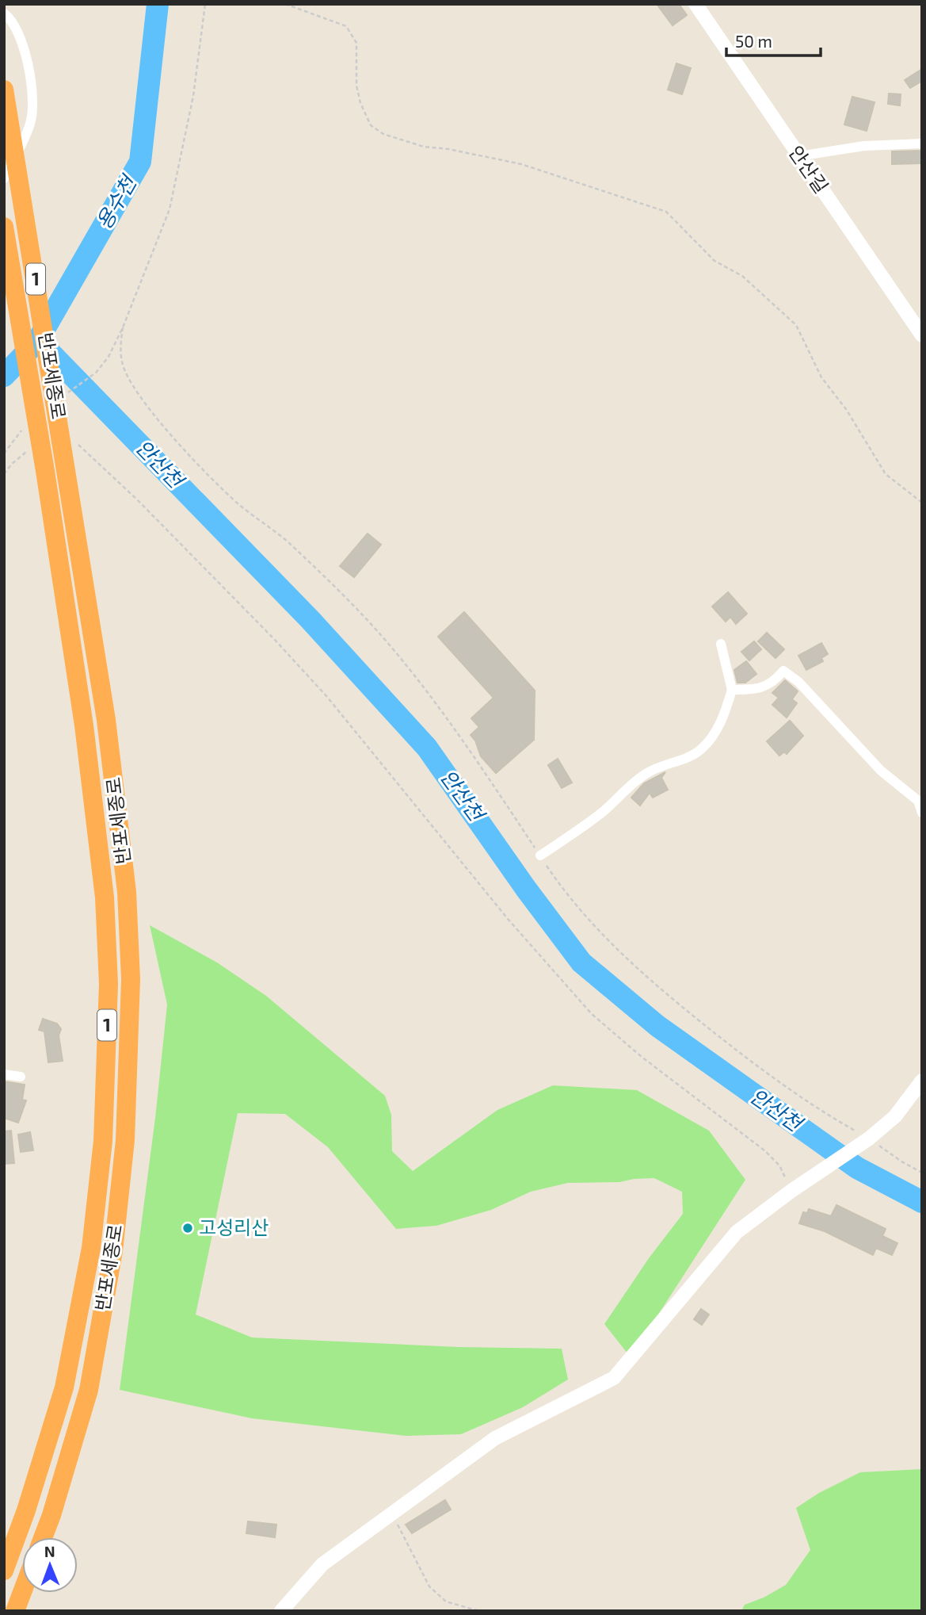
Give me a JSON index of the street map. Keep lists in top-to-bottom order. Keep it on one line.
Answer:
{"streets":{"highway":["1","반포세종로"],"street":["안산길"]},"water":["용수천","안산천"],"places":["고성리산"],"scale_bar":"50 m","north":"top"}
